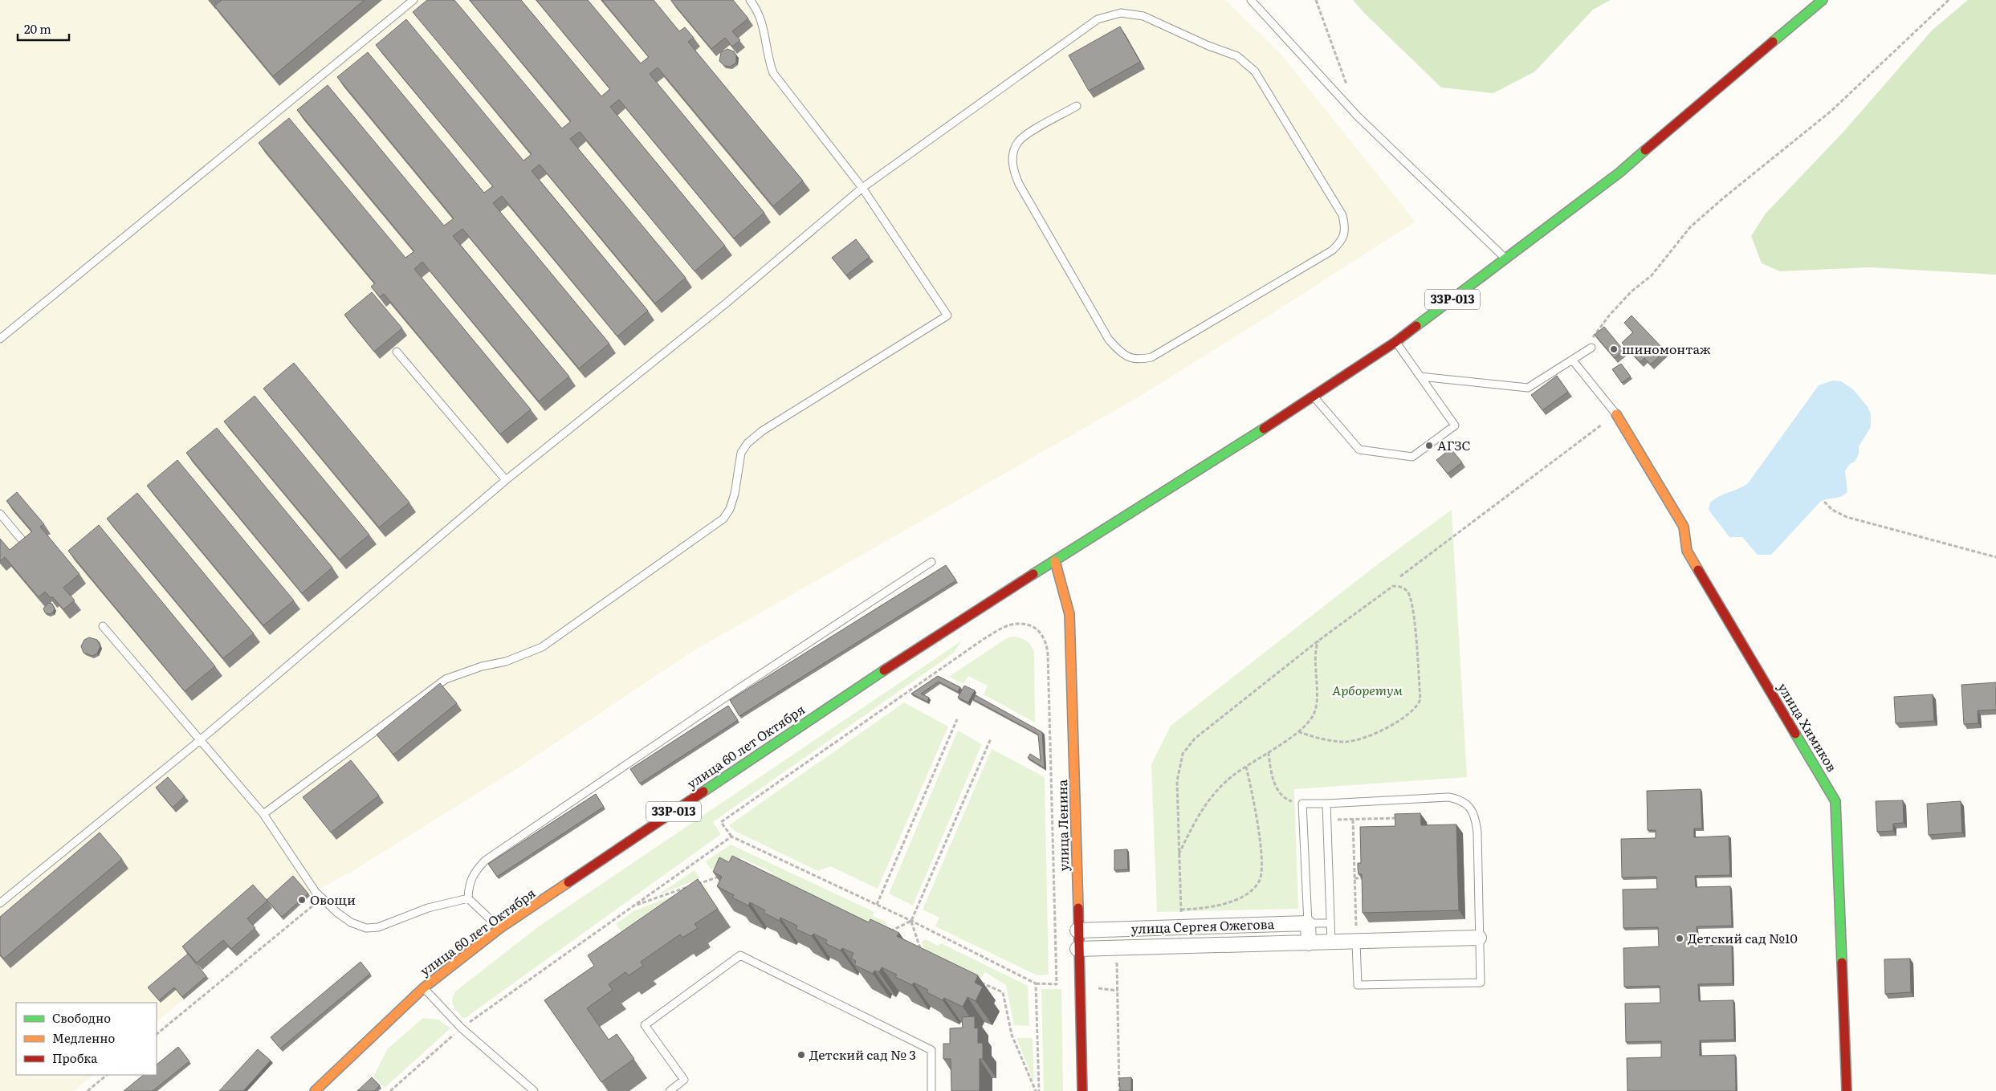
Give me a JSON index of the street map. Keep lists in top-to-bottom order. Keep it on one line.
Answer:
{"streets":{"main road":["33Р-013","улица Химиков","улица 60 лет Октября","улица Ленина"],"street":["улица Сергея Ожегова"]},"crossings":[["33Р-013","улица 60 лет Октября"],["33Р-013","улица Ленина"],["улица 60 лет Октября","улица Ленина"],["улица Ленина","улица Сергея Ожегова"]],"parks":["Арборетум"],"places":["шиномонтаж","АГЗС","Овощи","Детский сад №10","Детский сад № 3"],"legend":["Свободно","Медленно","Пробка"],"scale_bar":"20 m"}
